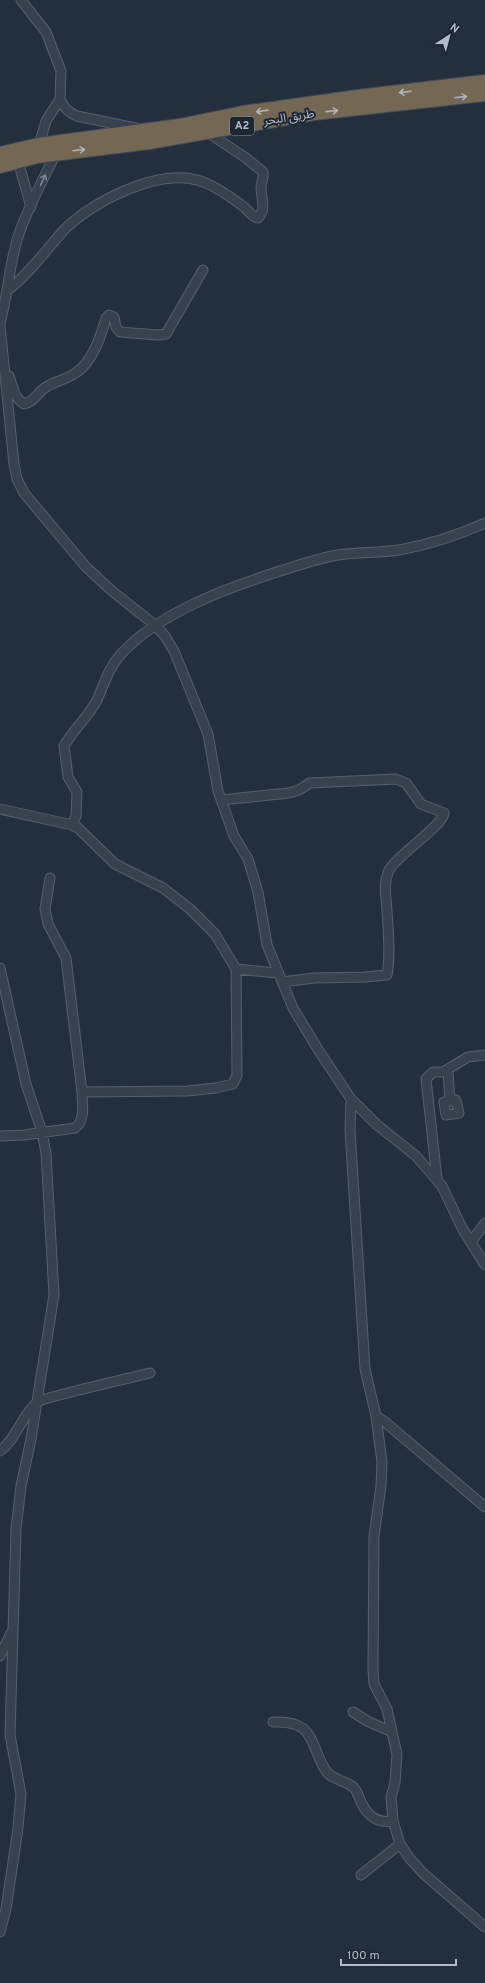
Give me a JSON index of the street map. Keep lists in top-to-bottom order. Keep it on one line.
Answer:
{"streets":{"highway":["طريق البحر","A2"]},"scale_bar":"100 m","north":"top right"}
